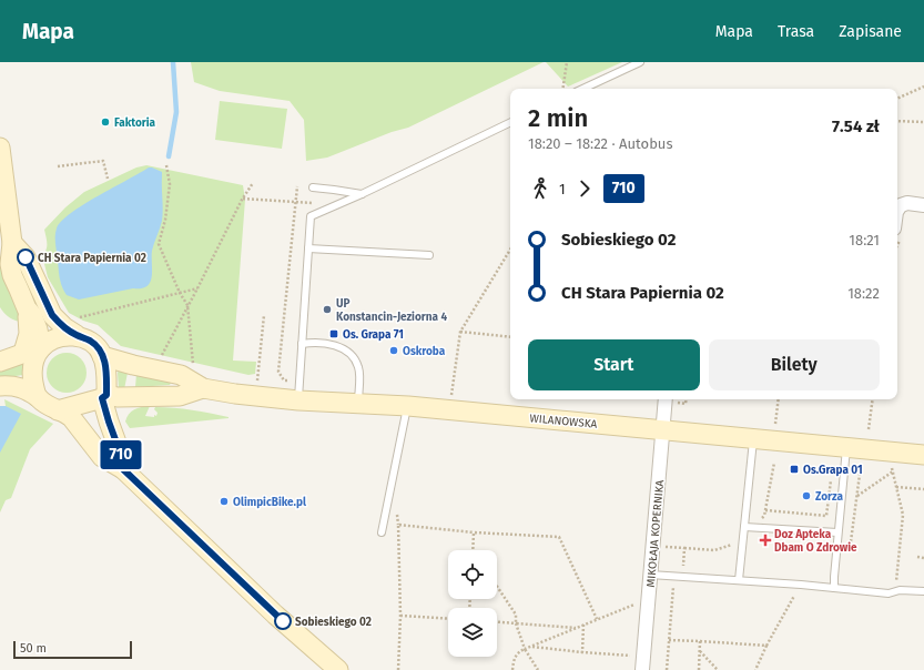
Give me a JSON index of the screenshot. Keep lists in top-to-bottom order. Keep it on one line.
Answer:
{"streets":{"main road":["WILANOWSKA"],"street":["MIKOŁAJA KOPERNIKA"]},"crossings":[["WILANOWSKA","MIKOŁAJA KOPERNIKA"]],"places":{"other":["Faktoria","CH Stara Papiernia 02","UP Konstancin-Jeziorna 4","Oskroba","Zorza","OlimpicBike.pl","Sobieskiego 02"],"transit":["Os. Grapa 71","Os.Grapa 01"],"health":["Doz Apteka Dbam O Zdrowie"]},"lines":["bus line 710"],"scale_bar":"50 m","page":{"header":"Mapa","nav":["Mapa","Trasa","Zapisane"],"on_map":"710","heading":["2 min","18:20 – 18:22 · Autobus","7.54 zł"],"legs":["1","710"],"list":[{"name":"Sobieskiego 02","value":"18:21"},{"name":"CH Stara Papiernia 02","value":"18:22"}],"buttons":["Start","Bilety"],"scale":"50 m"}}
